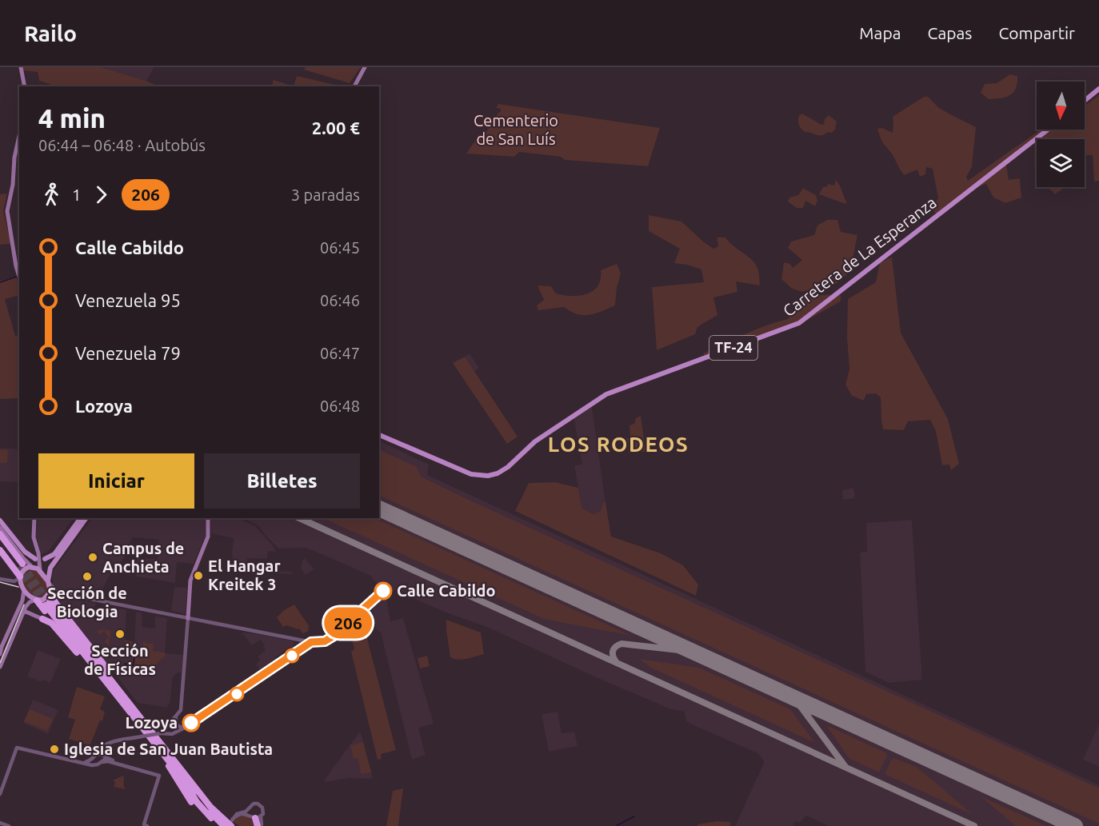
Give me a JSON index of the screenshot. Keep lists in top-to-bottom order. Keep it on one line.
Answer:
{"streets":{"main road":["Carretera de La Esperanza","TF-24"]},"districts":["LOS RODEOS"],"parks":["Cementerio de San Luís"],"places":["Campus de Anchieta","El Hangar Kreitek 3","Sección de Biologia","Calle Cabildo","Sección de Físicas","Lozoya","Iglesia de San Juan Bautista"],"lines":["bus line 206"],"north":"bottom","page":{"header":"Railo","nav":["Mapa","Capas","Compartir"],"on_map":"206","heading":["4 min","06:44 – 06:48 · Autobús","2.00 €"],"legs":["1","206","3 paradas"],"list":[{"name":"Calle Cabildo","value":"06:45"},{"name":"Venezuela 95","value":"06:46"},{"name":"Venezuela 79","value":"06:47"},{"name":"Lozoya","value":"06:48"}],"buttons":["Iniciar","Billetes"]}}
